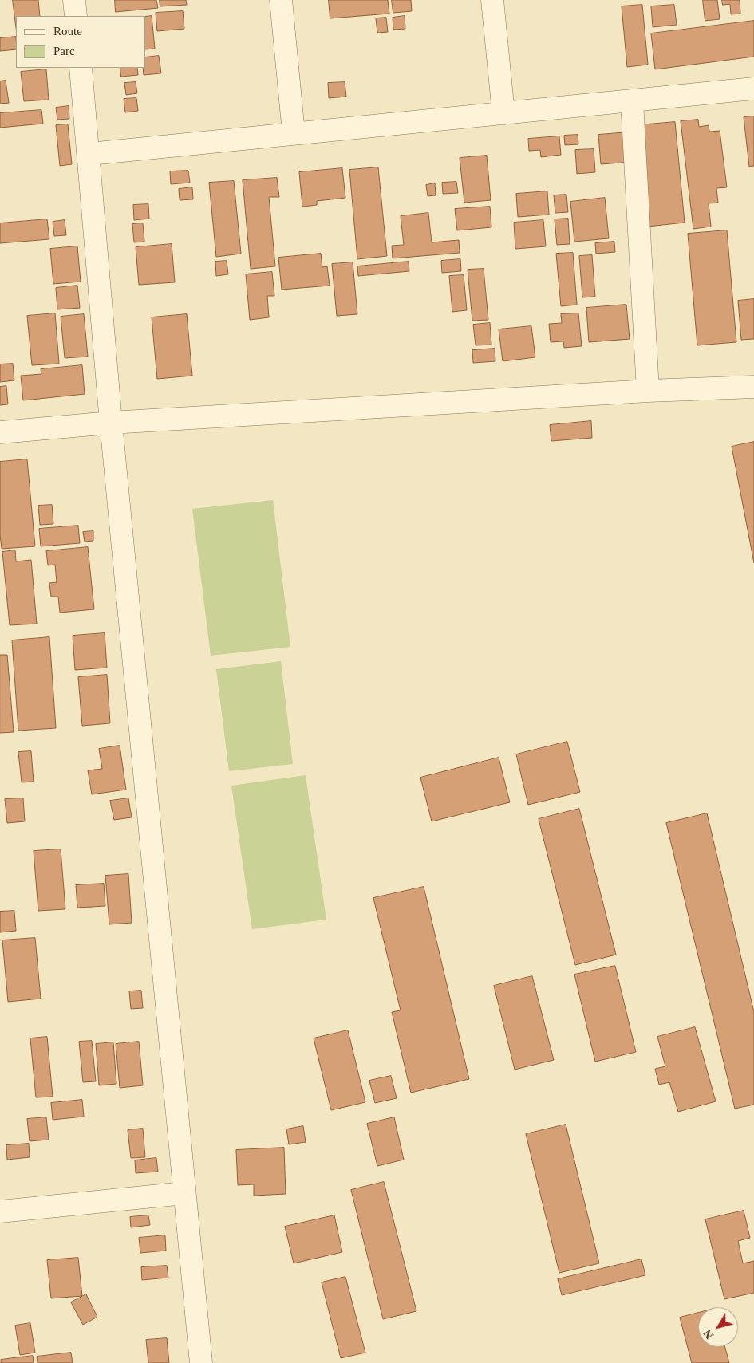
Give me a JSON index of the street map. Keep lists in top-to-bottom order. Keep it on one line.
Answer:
{"legend":["Route","Parc"],"north":"bottom left"}
